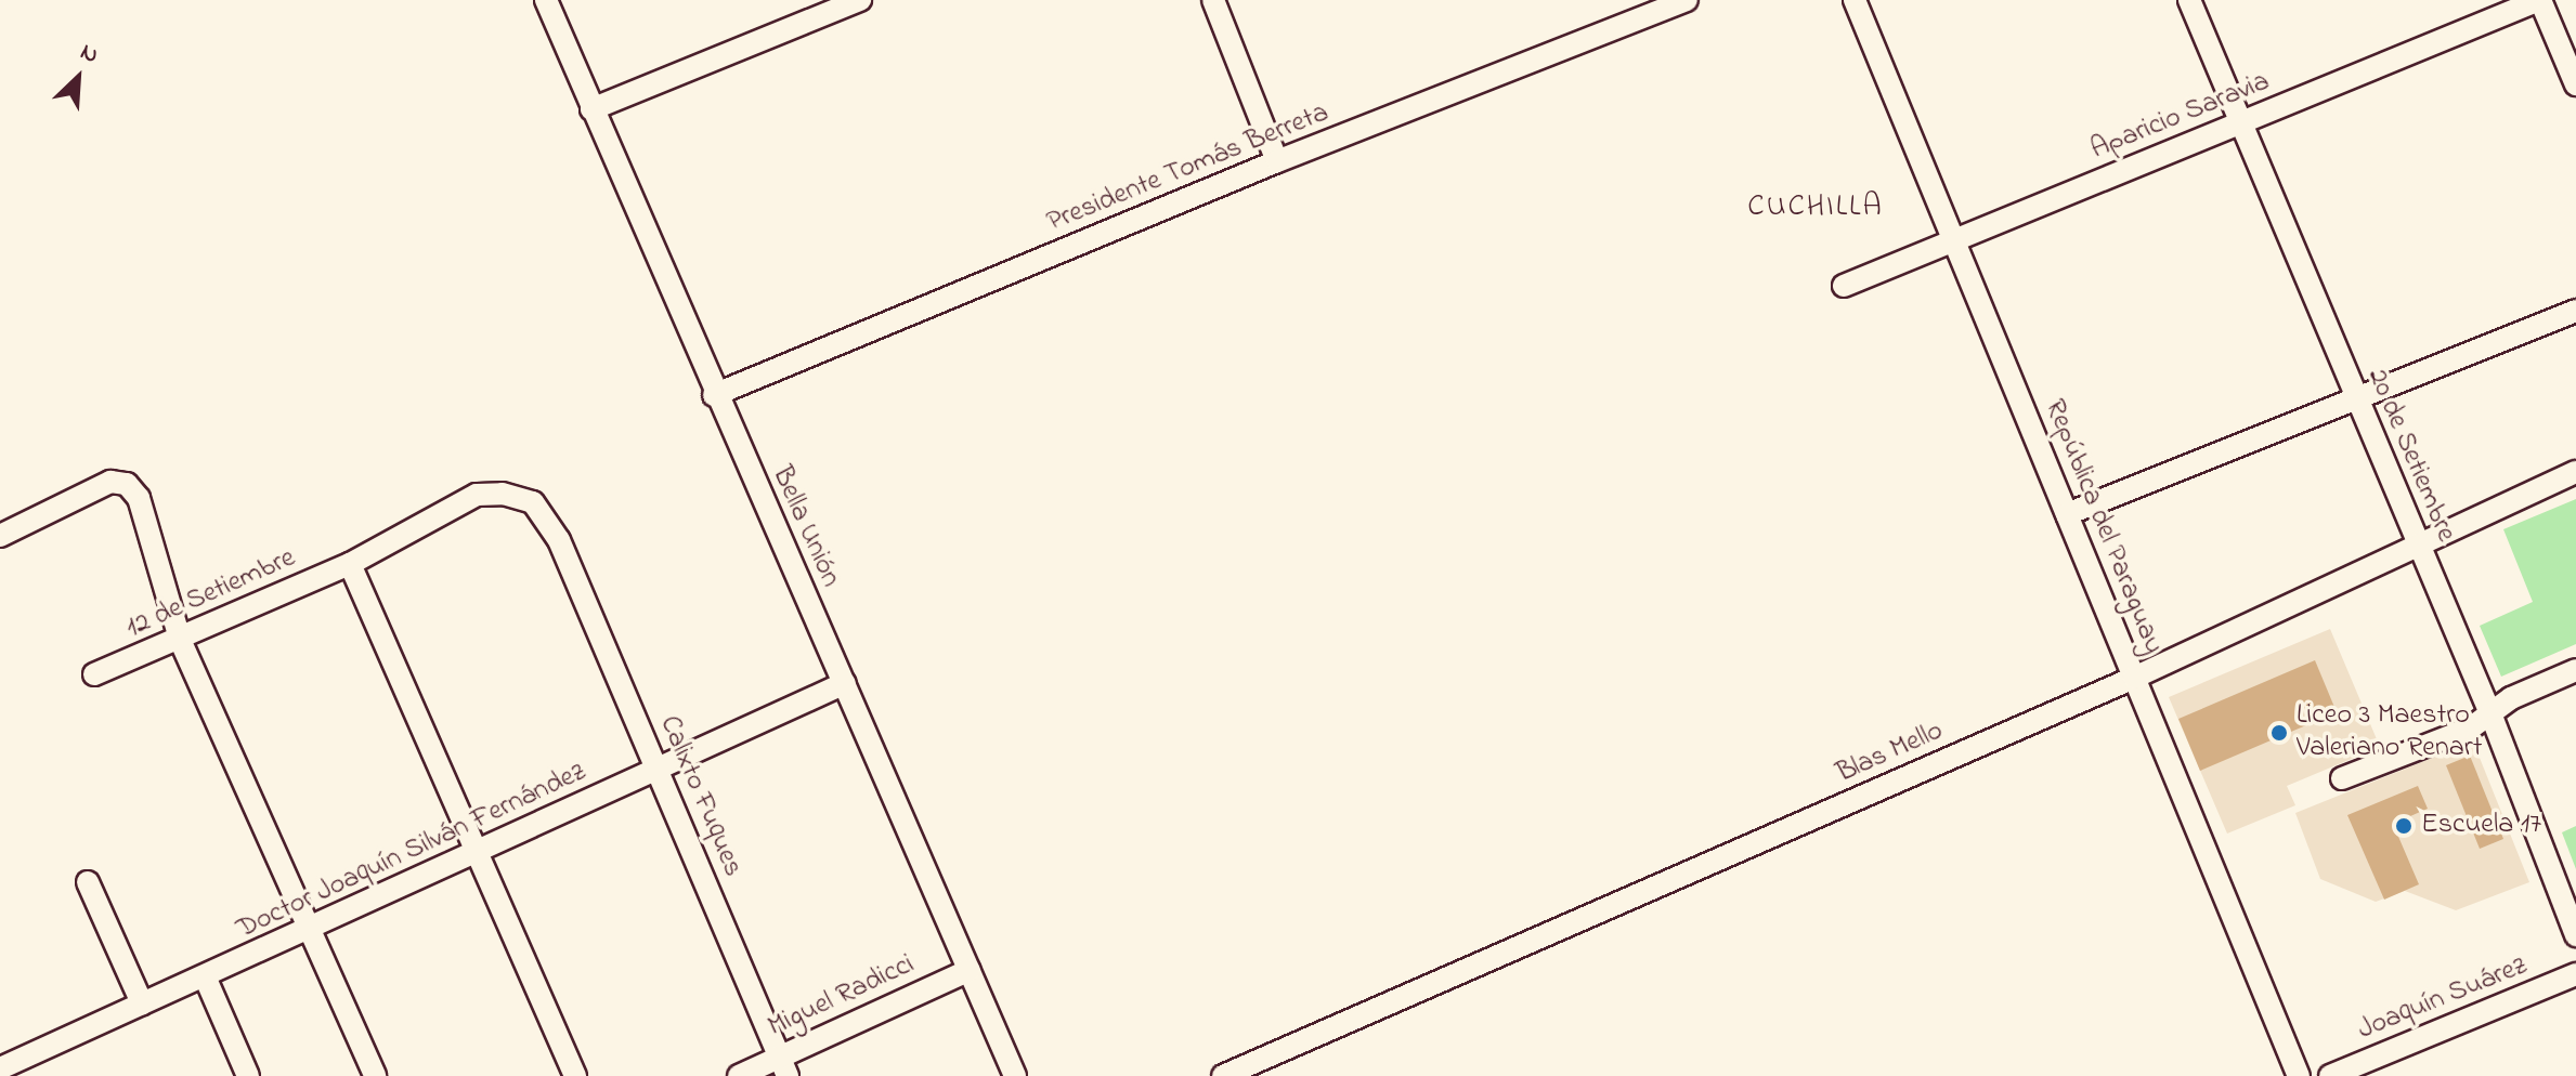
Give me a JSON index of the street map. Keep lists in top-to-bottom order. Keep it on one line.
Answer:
{"streets":{"street":["Aparicio Saravia","Presidente Tomás Berreta","20 de Setiembre","Bella Unión","República del Paraguay","12 de Setiembre","Blas Mello","Calixto Fuques","Doctor Joaquín Silván Fernández","Miguel Radicci","Joaquín Suárez"]},"crossings":[["Aparicio Saravia","20 de Setiembre"],["Aparicio Saravia","República del Paraguay"],["Presidente Tomás Berreta","Bella Unión"],["20 de Setiembre","Blas Mello"],["Bella Unión","Doctor Joaquín Silván Fernández"],["Bella Unión","Miguel Radicci"],["República del Paraguay","Blas Mello"],["12 de Setiembre","Calixto Fuques"],["Calixto Fuques","Doctor Joaquín Silván Fernández"],["Calixto Fuques","Miguel Radicci"]],"districts":["CUCHILLA"],"places":["Liceo 3 Maestro Valeriano Renart","Escuela 17"],"north":"top right"}
